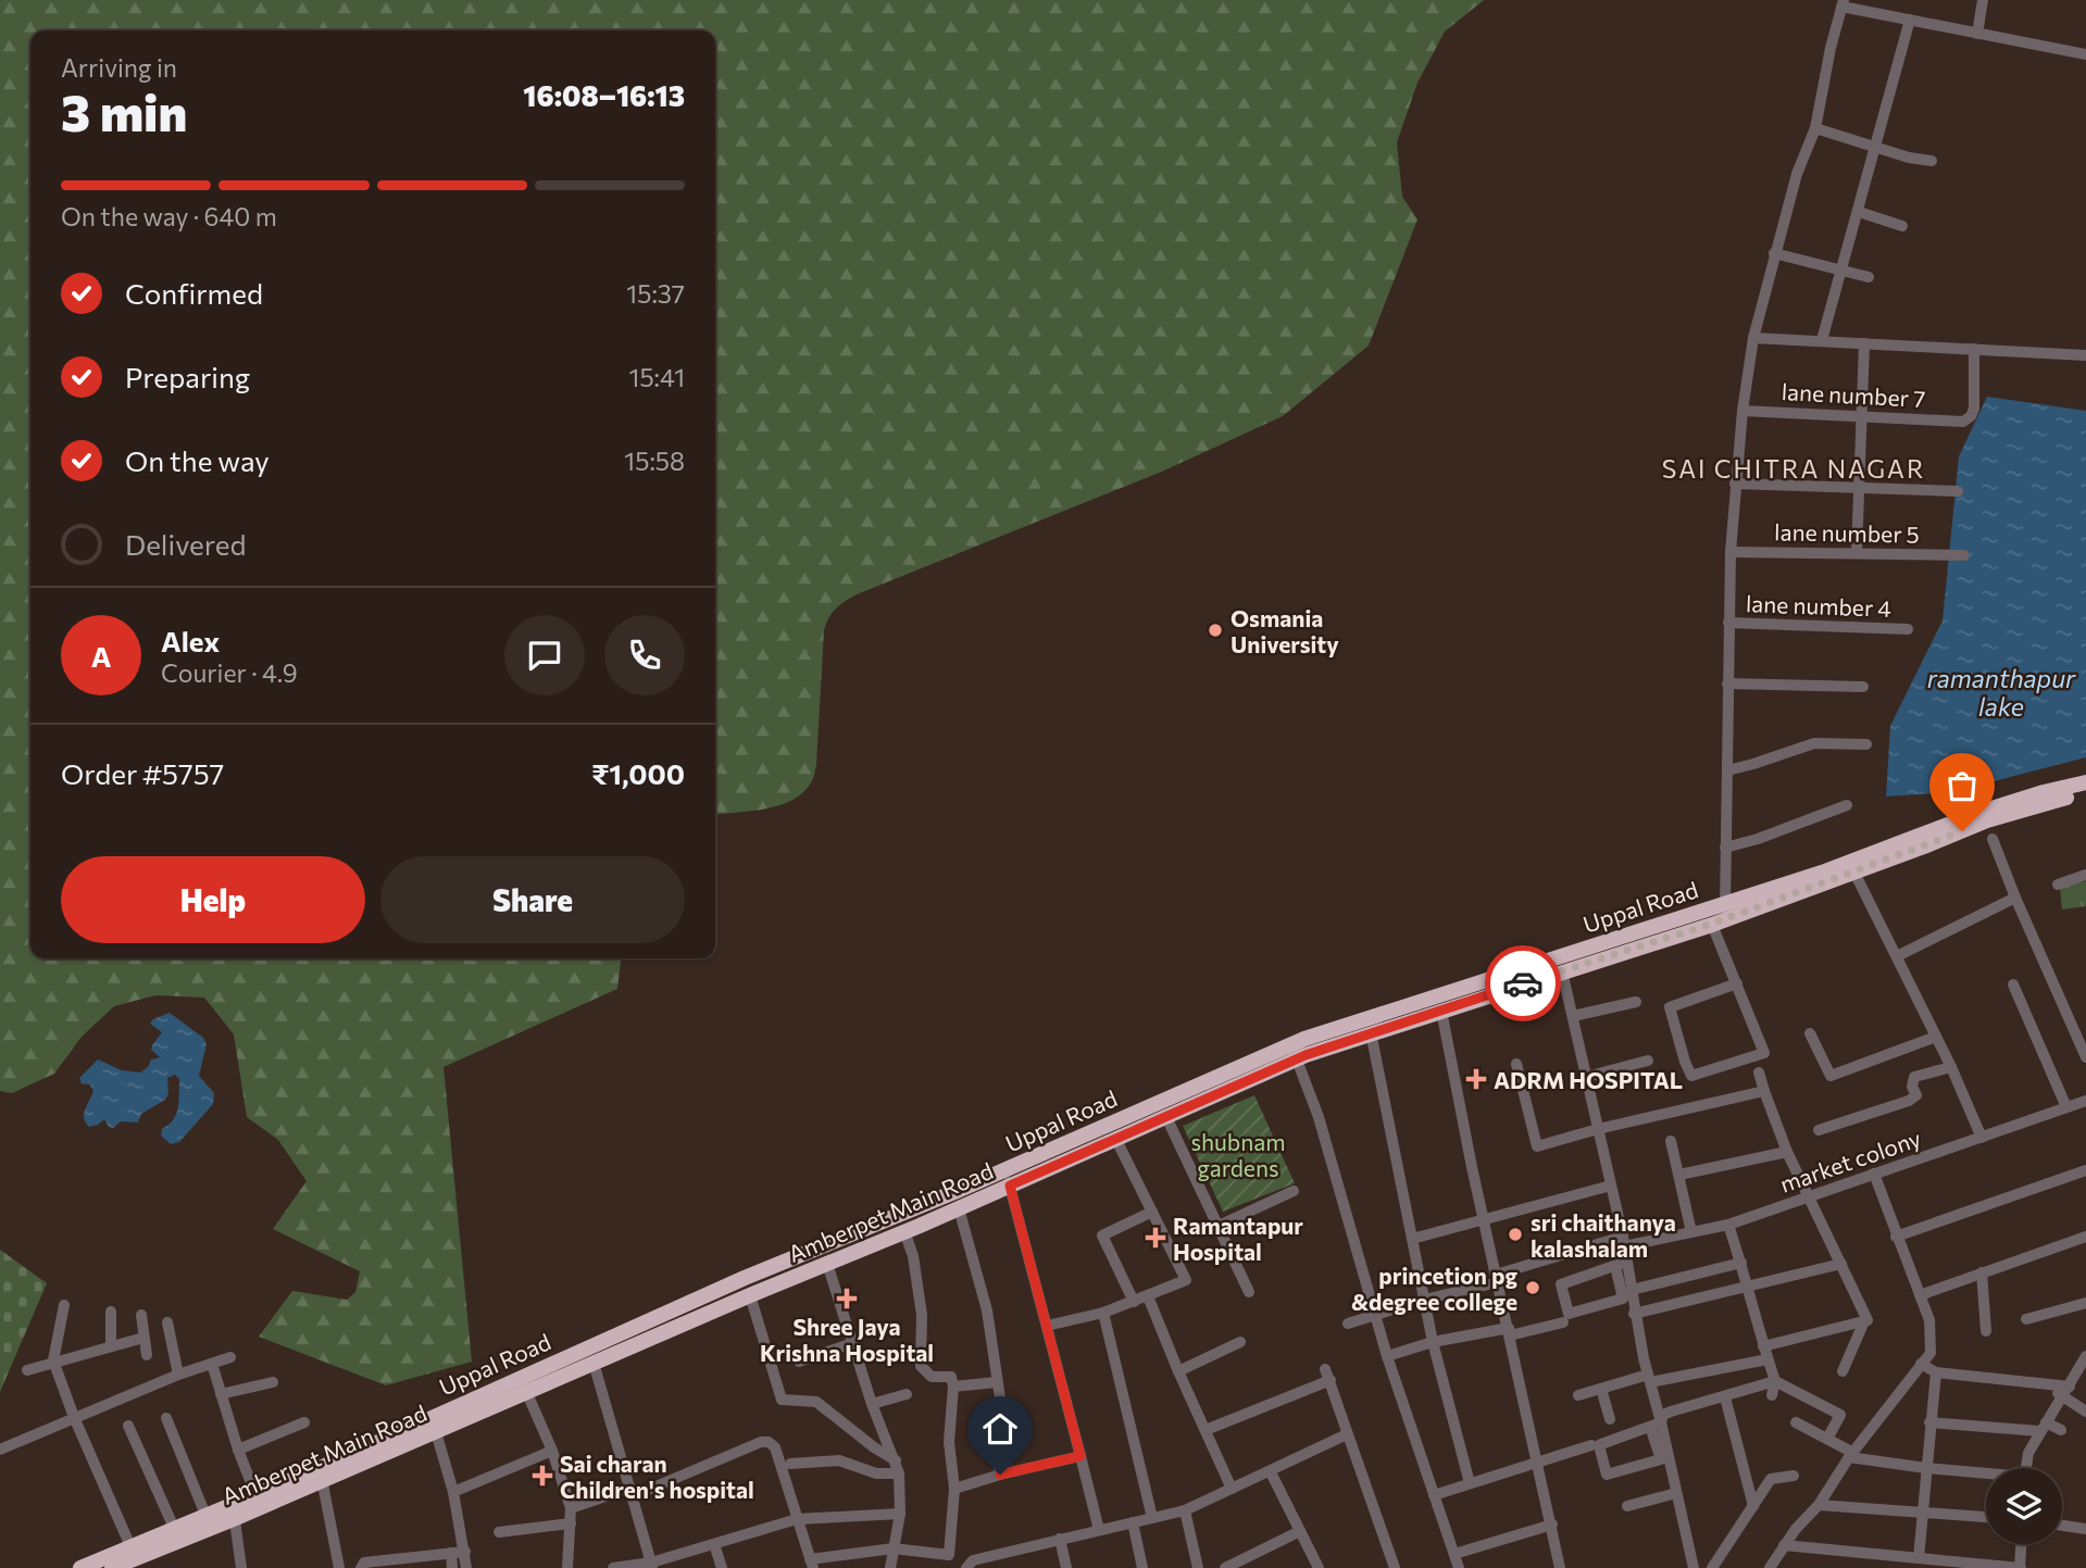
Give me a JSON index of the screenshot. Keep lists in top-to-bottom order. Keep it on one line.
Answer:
{"streets":{"highway":["Uppal Road","Amberpet Main Road"],"street":["lane number 7","lane number 5","lane number 4","market colony"]},"crossings":[["Uppal Road","Amberpet Main Road"]],"districts":["SAI CHITRA NAGAR"],"water":["ramanthapur lake"],"parks":["shubnam gardens"],"places":{"other":["Osmania University","sri chaithanya kalashalam","princetion pg &degree college"],"health":["ADRM HOSPITAL","Ramantapur Hospital","Shree Jaya Krishna Hospital","Sai charan Children's hospital"]},"page":{"heading":["3 min","Arriving in","16:08–16:13"],"panel":["Alex","Courier · 4.9","Order #5757","₹1,000"],"bar":"On the way · 640 m","list":[["Confirmed","15:37"],["Preparing","15:41"],["On the way","15:58"],"Delivered"],"round":"A","buttons":["Help","Share"]}}
